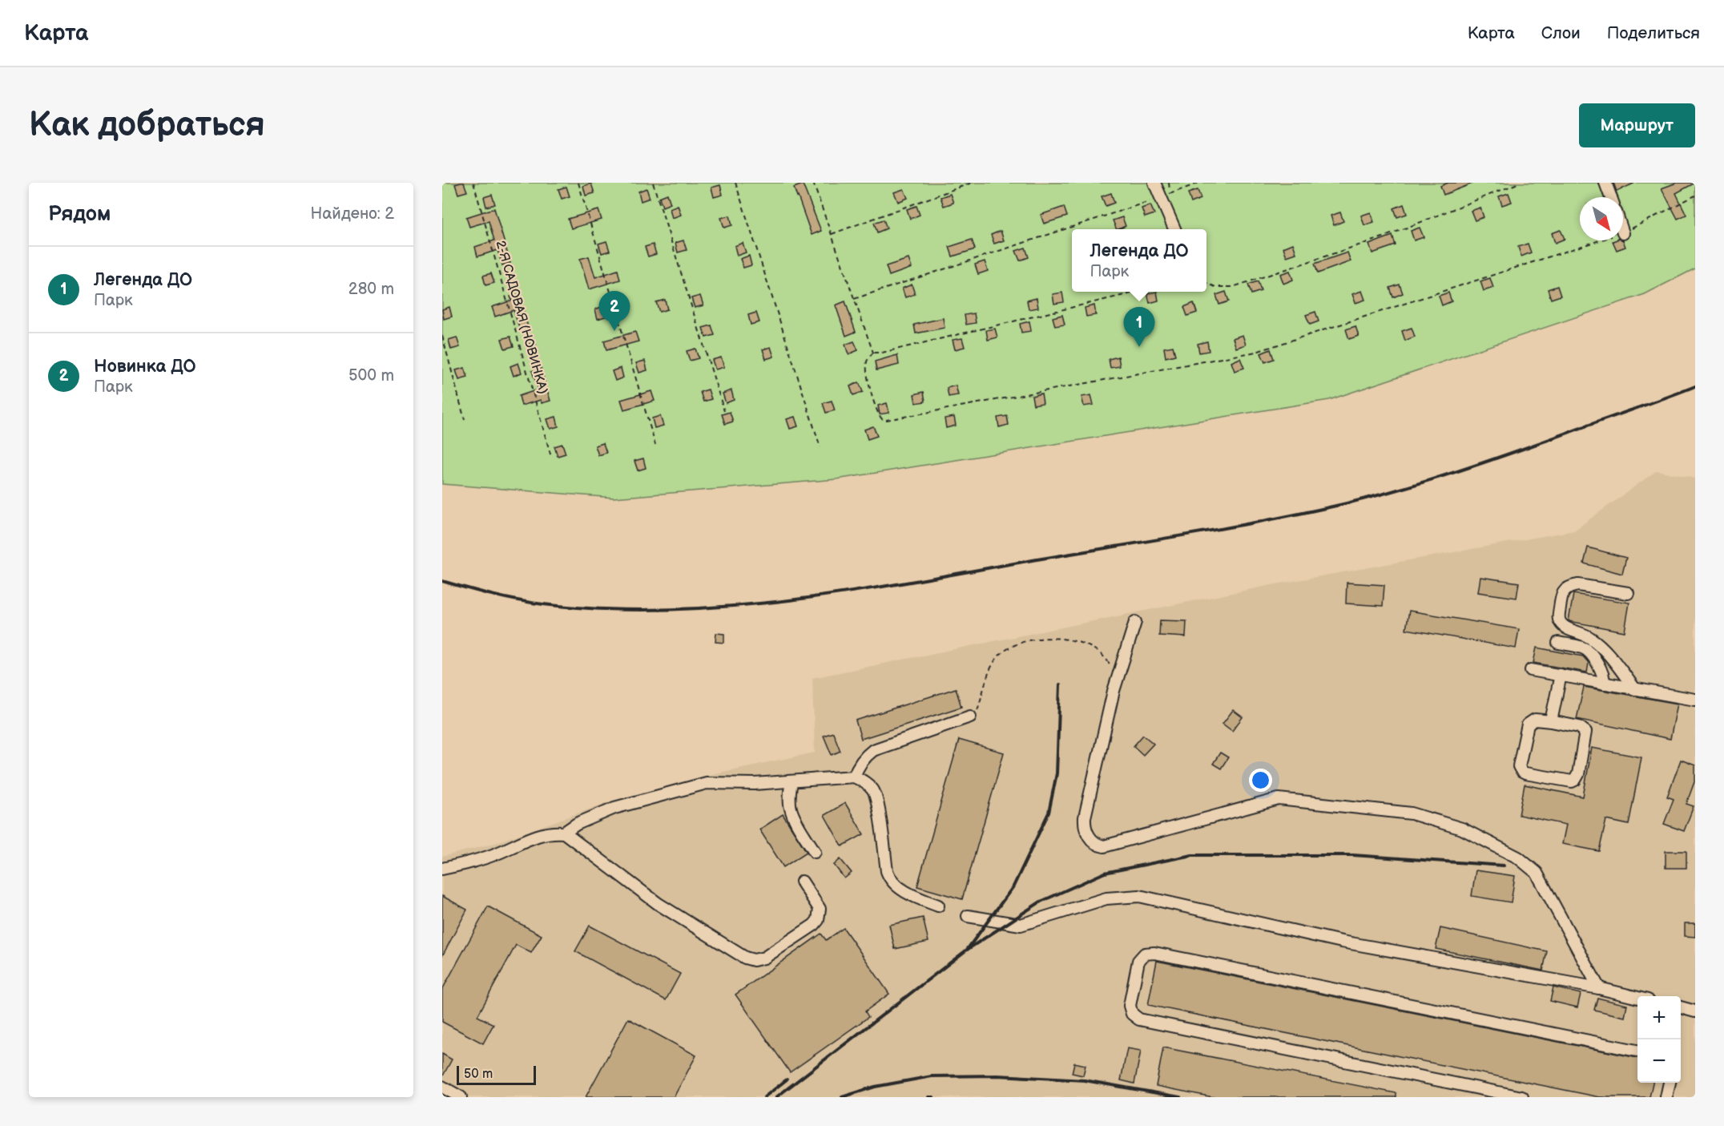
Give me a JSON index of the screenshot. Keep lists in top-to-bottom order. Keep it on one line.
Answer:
{"streets":{"path":["2-Я САДОВАЯ (НОВИНКА)"]},"scale_bar":"50 m","north":"bottom right","page":{"header":"Карта","nav":["Карта","Слои","Поделиться"],"buttons":"Маршрут","title":"Как добраться","heading":["Рядом","Найдено: 2"],"popup":["Легенда ДО","Парк"],"list":[{"mark":"1","name":"Легенда ДО","note":"Парк","value":"280 m"},{"mark":"2","name":"Новинка ДО","note":"Парк","value":"500 m"}],"pins":["2","1"],"map_buttons":["+","−"],"scale":"50 m"}}
